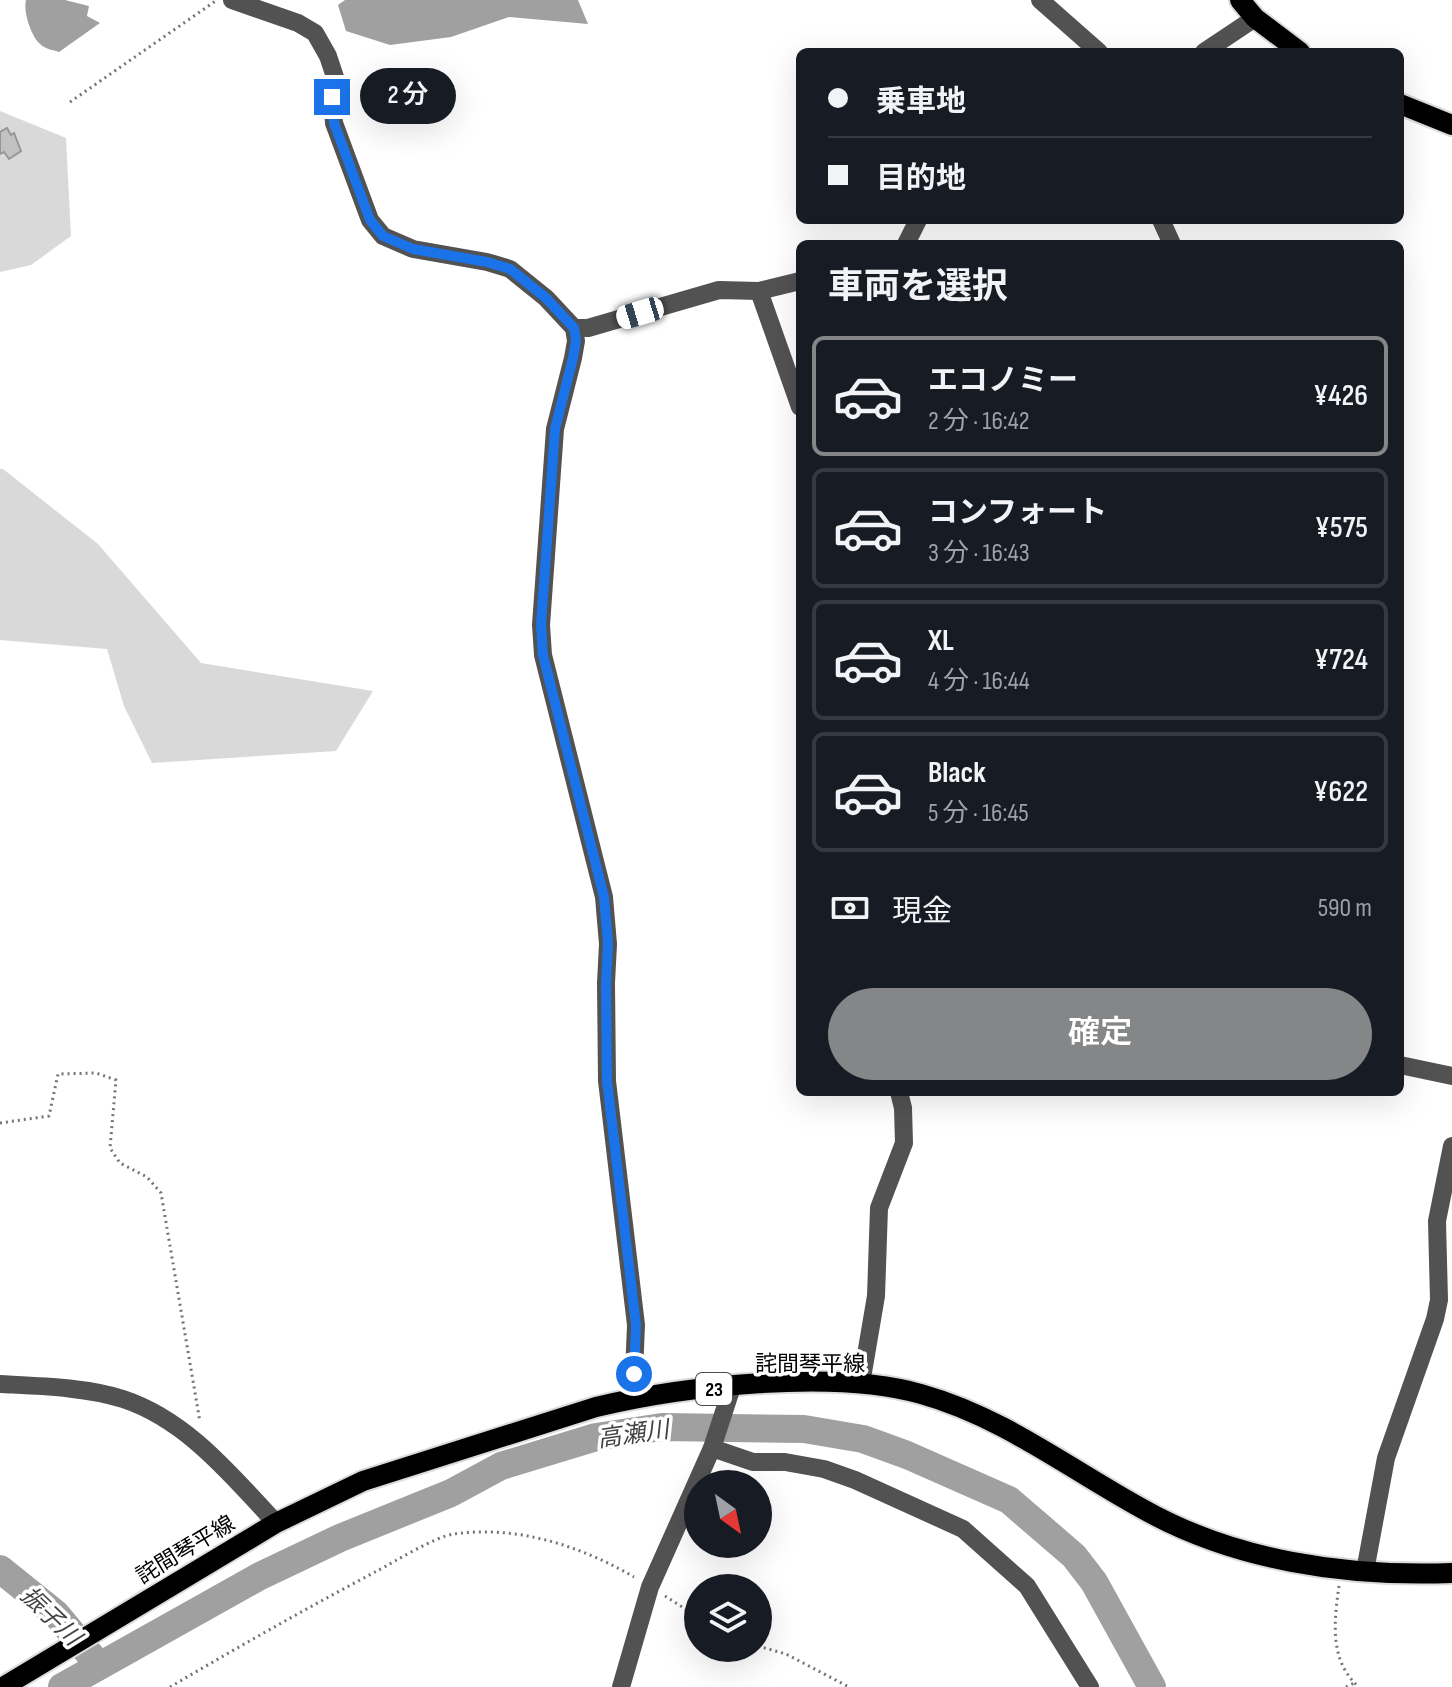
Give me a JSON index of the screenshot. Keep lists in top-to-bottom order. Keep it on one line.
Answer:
{"streets":{"main road":["詫間琴平線","23"]},"water":["高瀬川","振子川"],"north":"bottom right","page":{"banner":["乗車地","目的地"],"bubble":"2 分","heading":"車両を選択","list":[{"name":"エコノミー","note":"2 分 · 16:42","value":"¥426"},{"name":"コンフォート","note":"3 分 · 16:43","value":"¥575"},{"name":"XL","note":"4 分 · 16:44","value":"¥724"},{"name":"Black","note":"5 分 · 16:45","value":"¥622"}],"pay":["現金","590 m"],"buttons":"確定"}}
